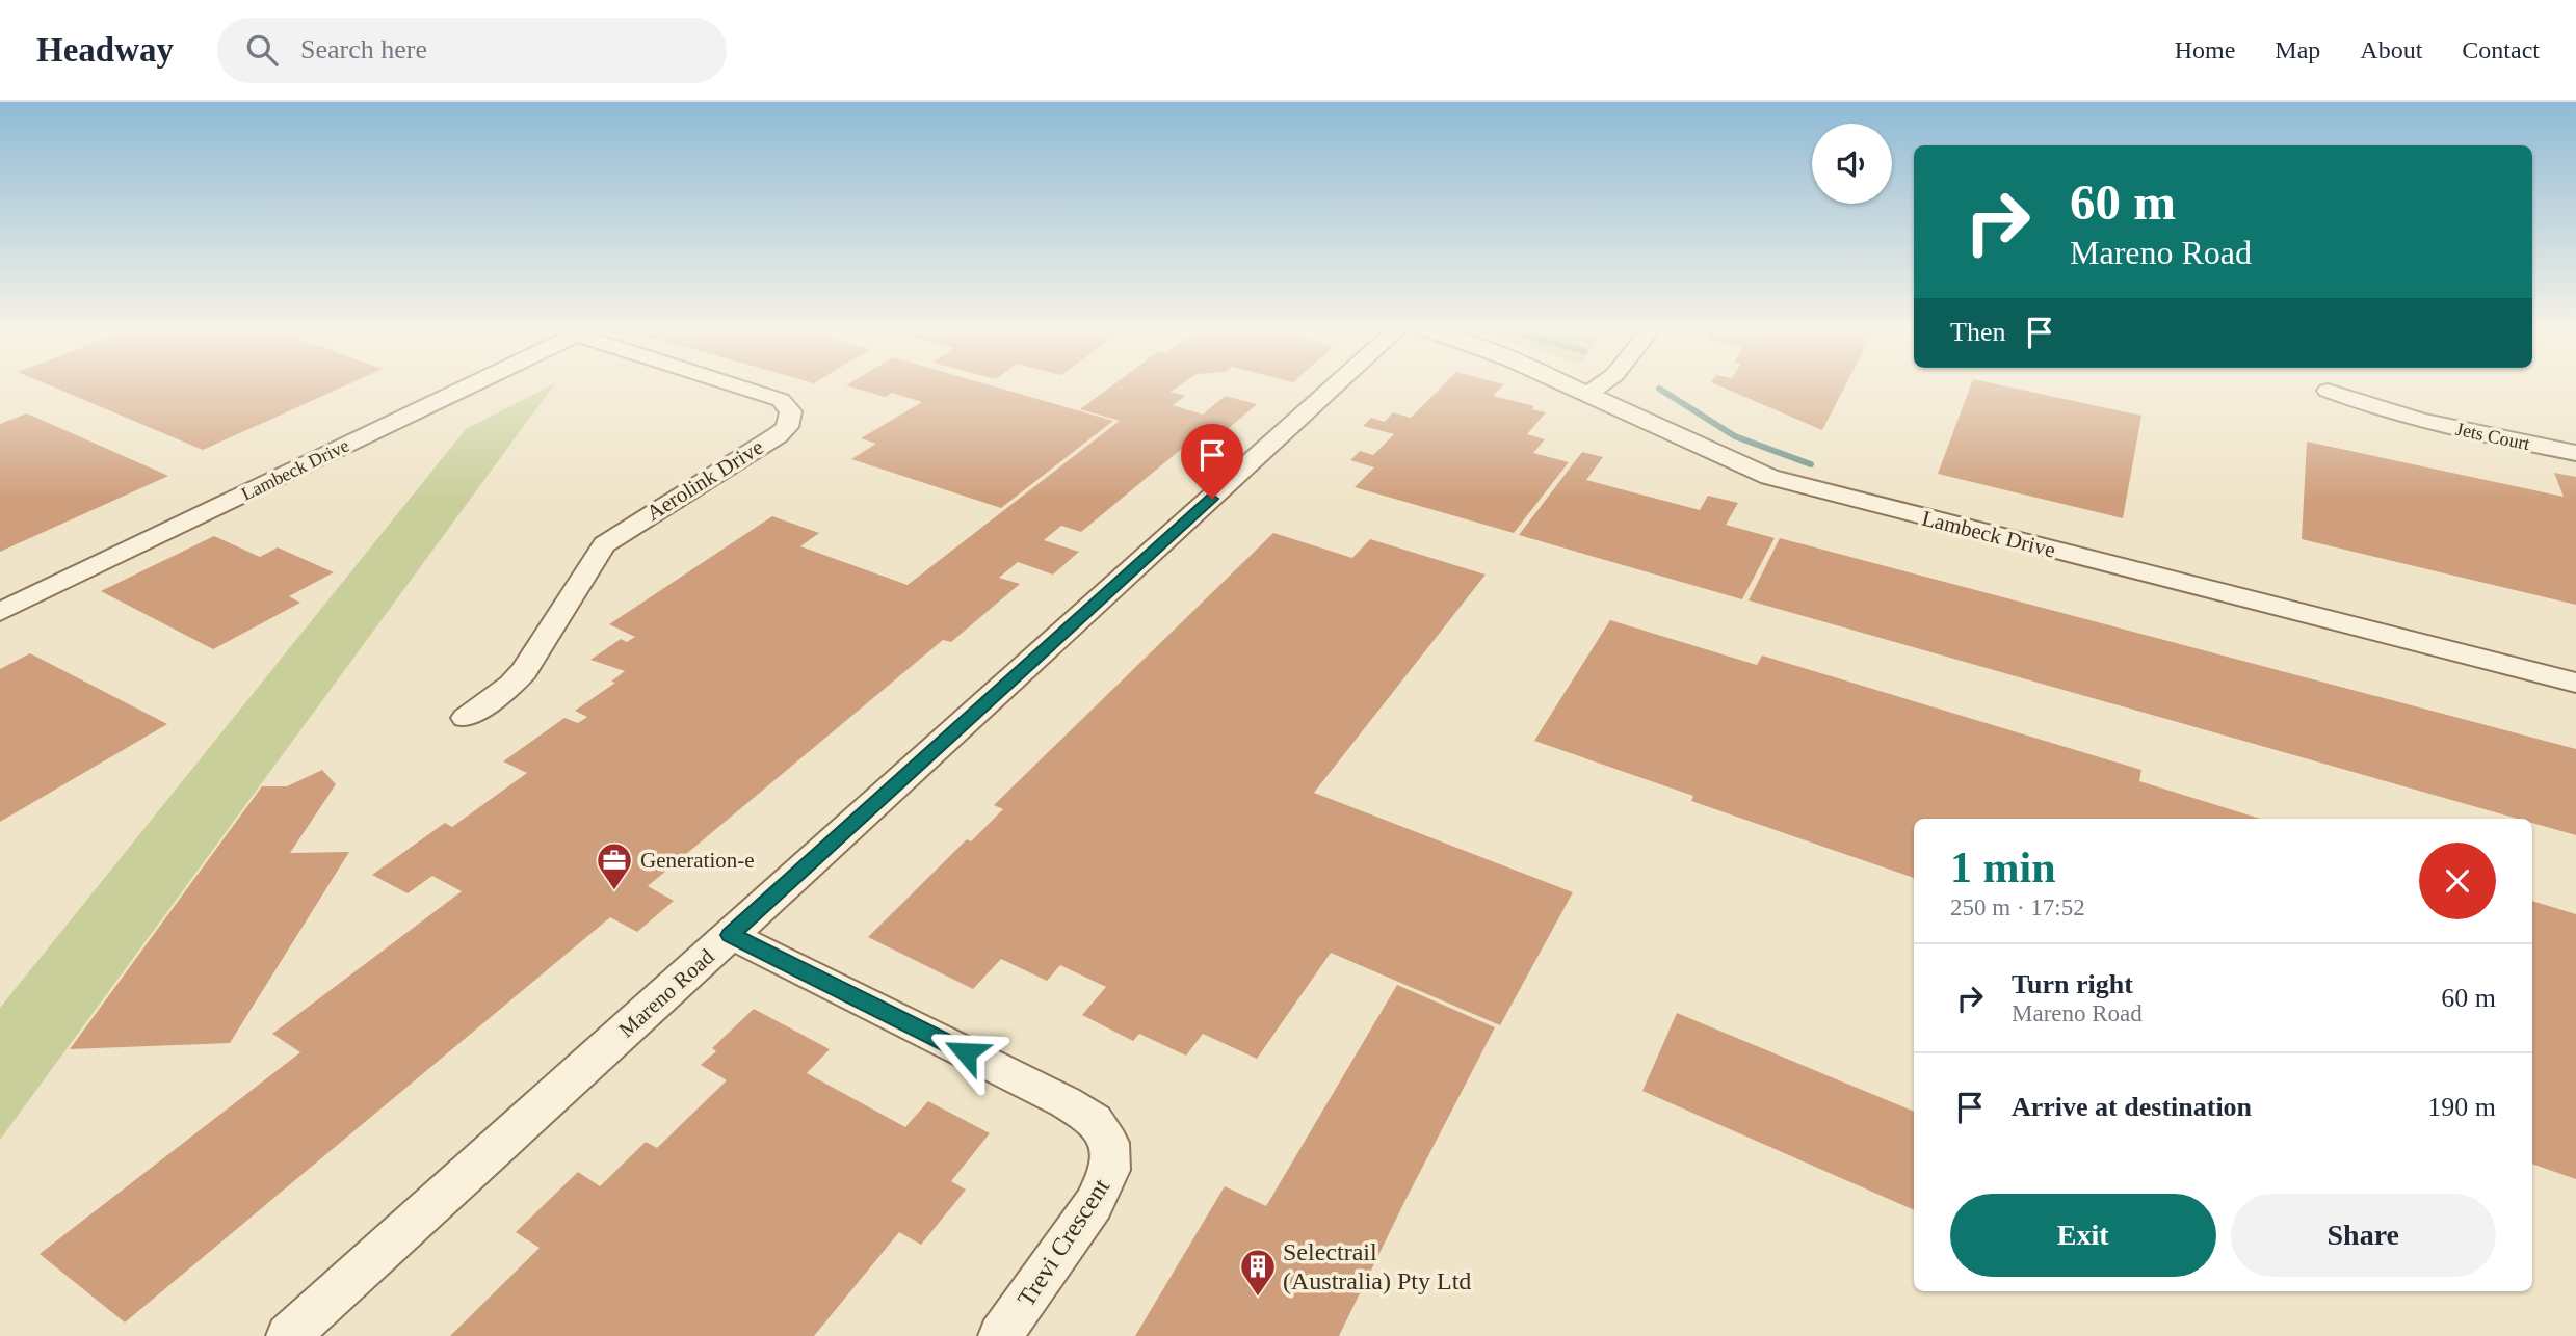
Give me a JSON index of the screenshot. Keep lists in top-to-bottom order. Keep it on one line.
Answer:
{"streets":{"street":["Jets Court","Lambeck Drive","Aerolink Drive","Mareno Road","Trevi Crescent"]},"crossings":[["Mareno Road","Trevi Crescent"]],"places":{"office":["Generation-e"],"building":["Selectrail (Australia) Pty Ltd"]},"page":{"header":"Headway","search":"Search here","nav":["Home","Map","About","Contact"],"turn":["60 m","Mareno Road"],"then":"Then","heading":["1 min","250 m · 17:52"],"list":[{"name":"Turn right","note":"Mareno Road","value":"60 m"},{"name":"Arrive at destination","value":"190 m"}],"buttons":["Exit","Share"]}}
